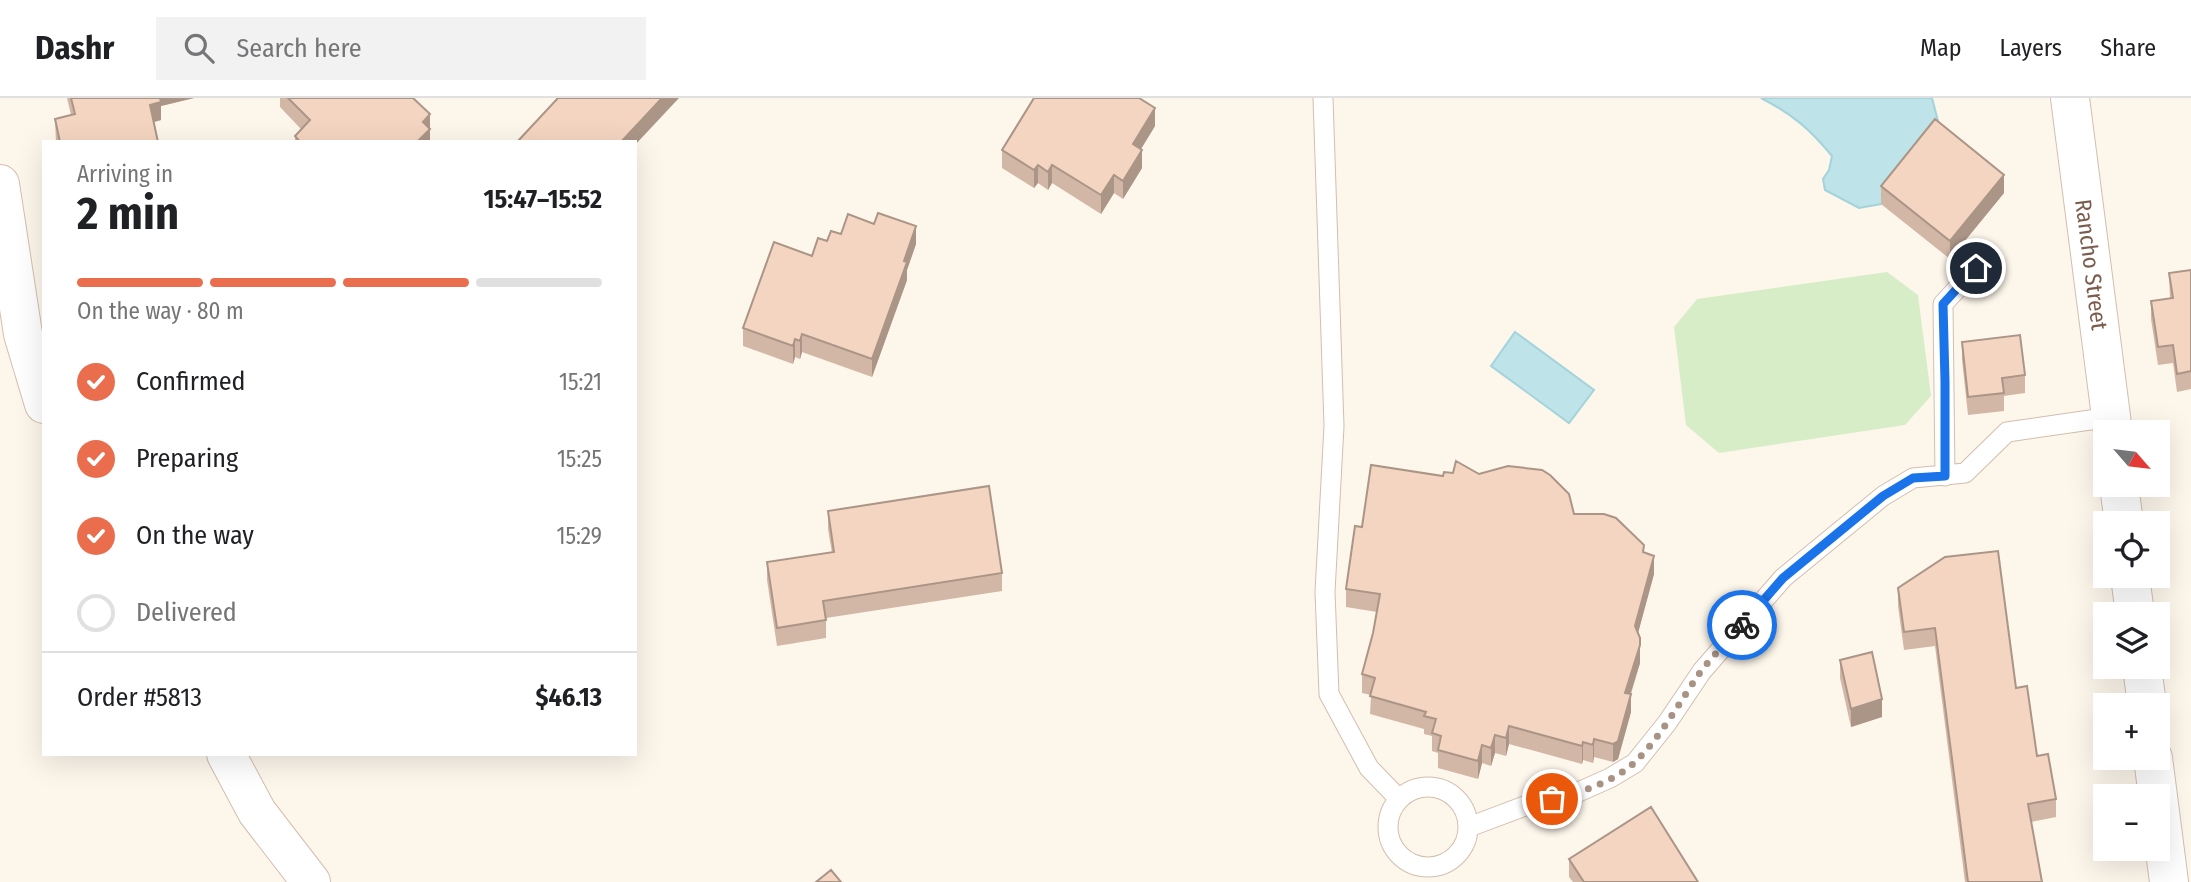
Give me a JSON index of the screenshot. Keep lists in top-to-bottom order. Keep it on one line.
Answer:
{"streets":{"street":["Rancho Street"]},"north":"bottom right","page":{"header":"Dashr","search":"Search here","nav":["Map","Layers","Share"],"heading":["2 min","Arriving in","15:47–15:52"],"panel":["Order #5813","$46.13"],"bar":"On the way · 80 m","list":[["Confirmed","15:21"],["Preparing","15:25"],["On the way","15:29"],"Delivered"],"map_buttons":["+","−"]}}
